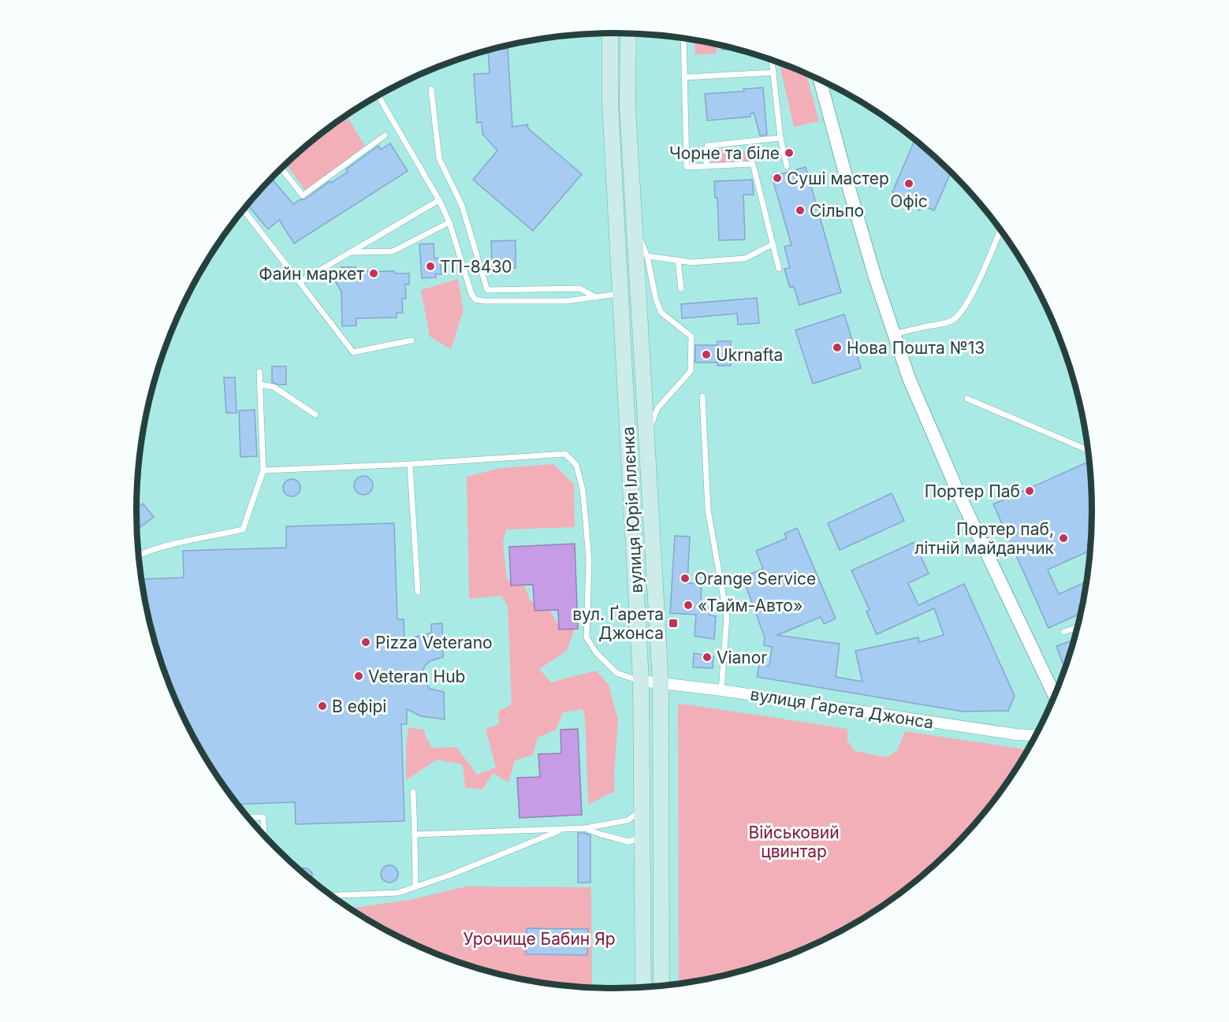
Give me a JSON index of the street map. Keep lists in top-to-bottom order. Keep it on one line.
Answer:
{"streets":{"main road":["вулиця Юрія Іллєнка"],"street":["вулиця Ґарета Джонса"]},"crossings":[["вулиця Юрія Іллєнка","вулиця Ґарета Джонса"]],"parks":["Військовий цвинтар","Урочище Бабин Яр"],"places":{"other":["Чорне та біле","Суші мастер","Офіс","Сільпо","ТП-8430","Файн маркет","Нова Пошта №13","Ukrnafta","Портер Паб","Портер паб, літній майданчик","Orange Service","«Тайм-Авто»","Pizza Veterano","Vianor","Veteran Hub","В ефірі"],"transit":["вул. Ґарета Джонса"]}}
